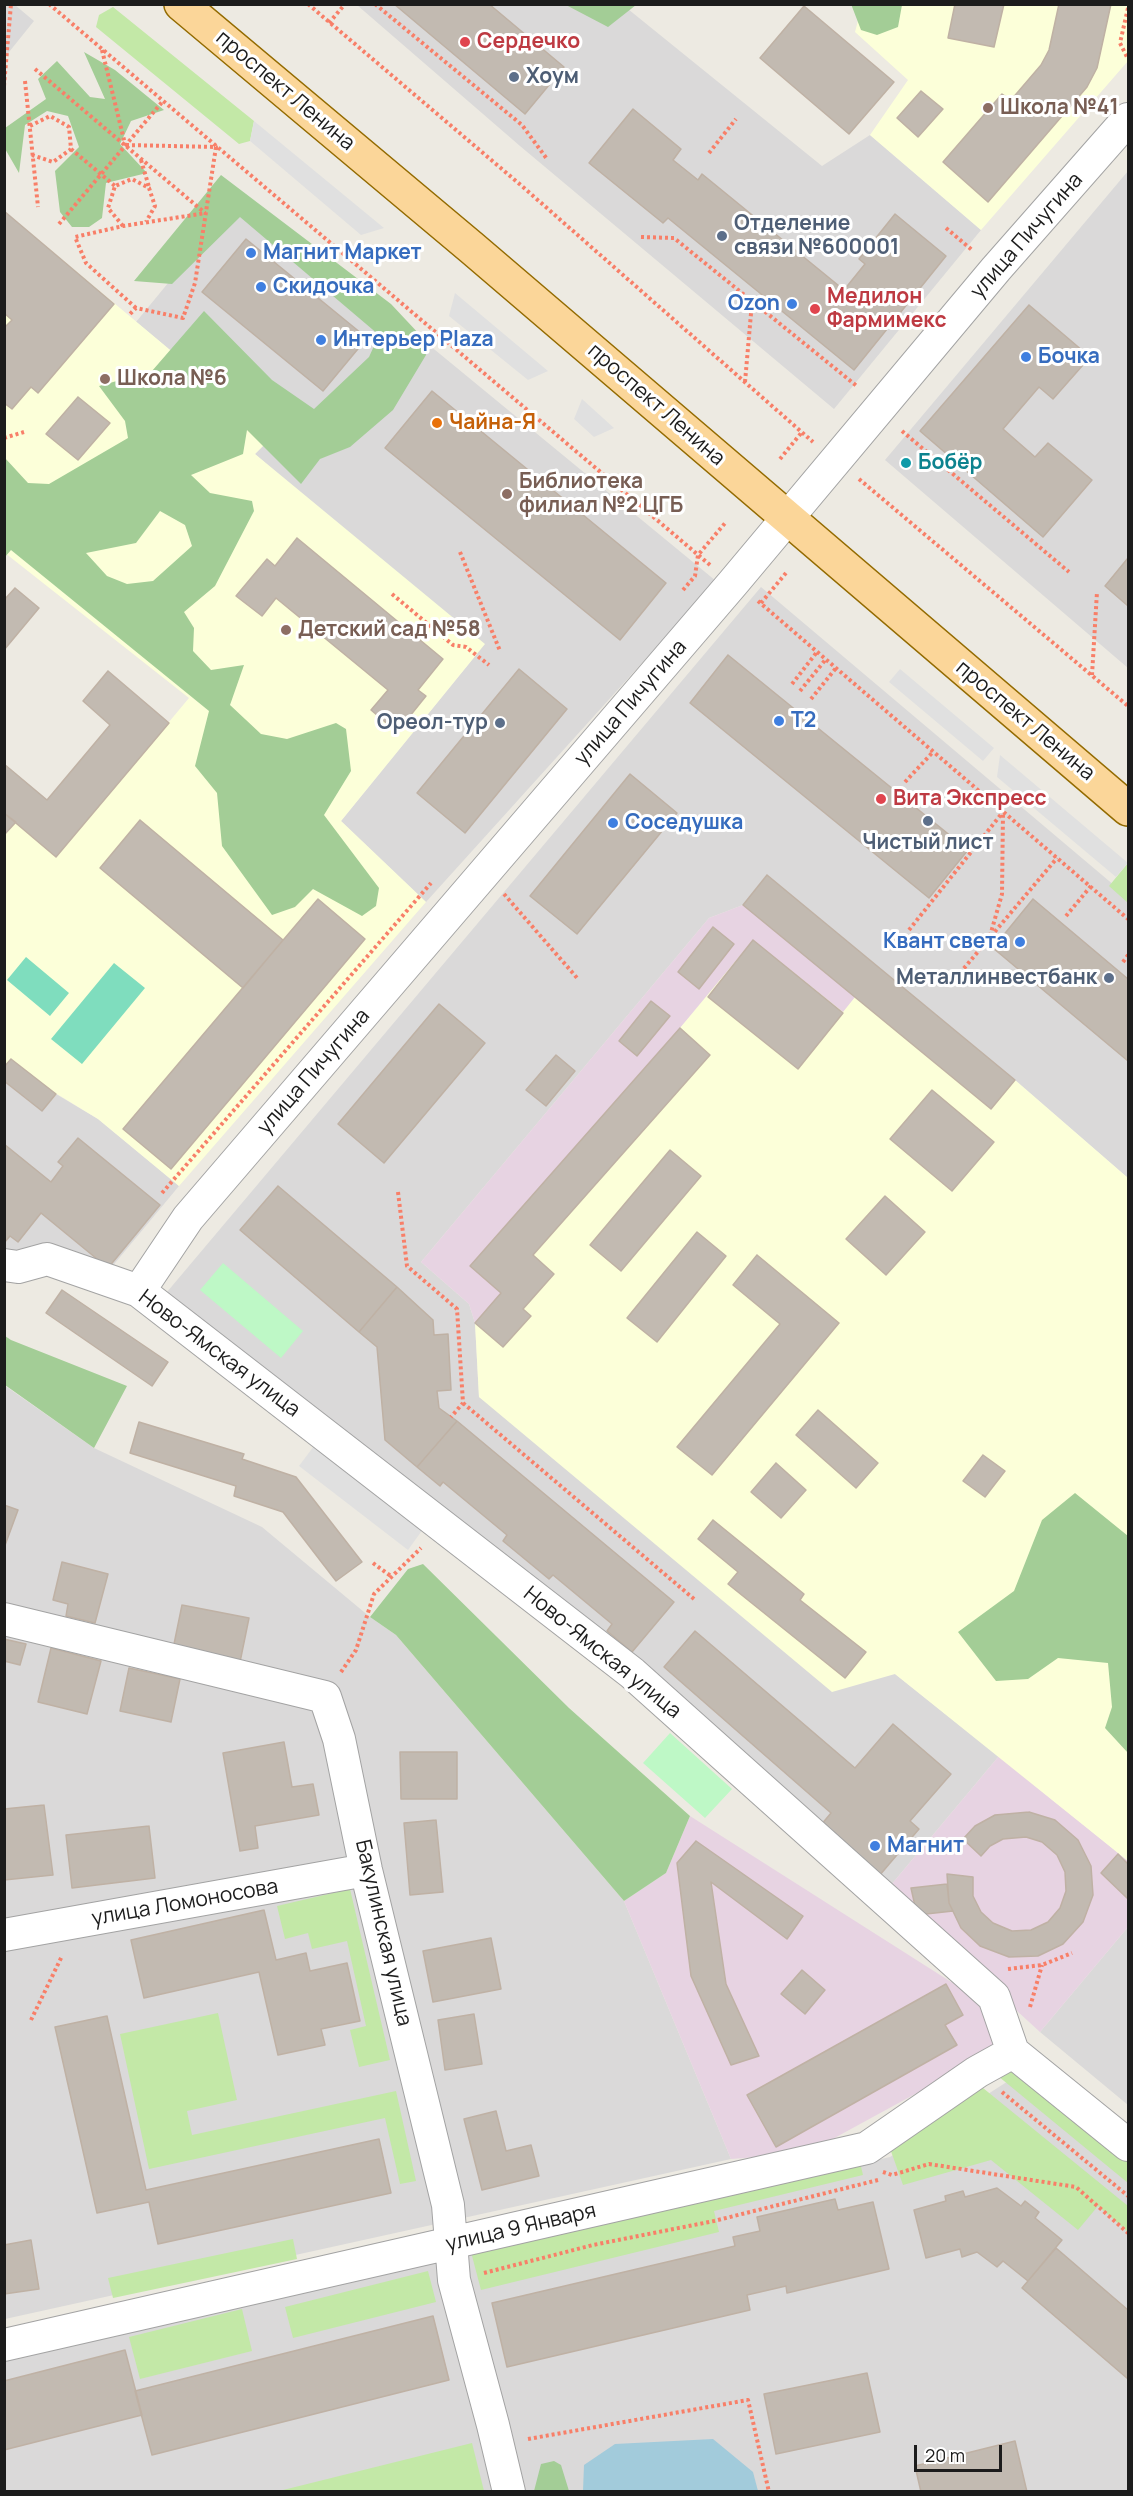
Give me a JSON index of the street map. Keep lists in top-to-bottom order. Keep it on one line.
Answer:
{"streets":{"main road":["проспект Ленина"],"street":["улица Пичугина","Ново-Ямская улица","улица Ломоносова","Бакулинская улица","улица 9 Января"]},"crossings":[["проспект Ленина","улица Пичугина"],["улица Пичугина","Ново-Ямская улица"],["Ново-Ямская улица","улица 9 Января"],["улица Ломоносова","Бакулинская улица"],["Бакулинская улица","улица 9 Января"]],"places":["Сердечко","Хоум","Школа №41","Отделение связи №600001","Магнит Маркет","Скидочка","Ozon","Медилон Фармимекс","Интерьер Plaza","Бочка","Школа №6","Чайна-Я","Бобёр","Библиотека филиал №2 ЦГБ","Детский сад №58","T2","Ореол-тур","Вита Экспресс","Чистый лист","Соседушка","Квант света","Металлинвестбанк","Магнит"],"scale_bar":"20 m"}
